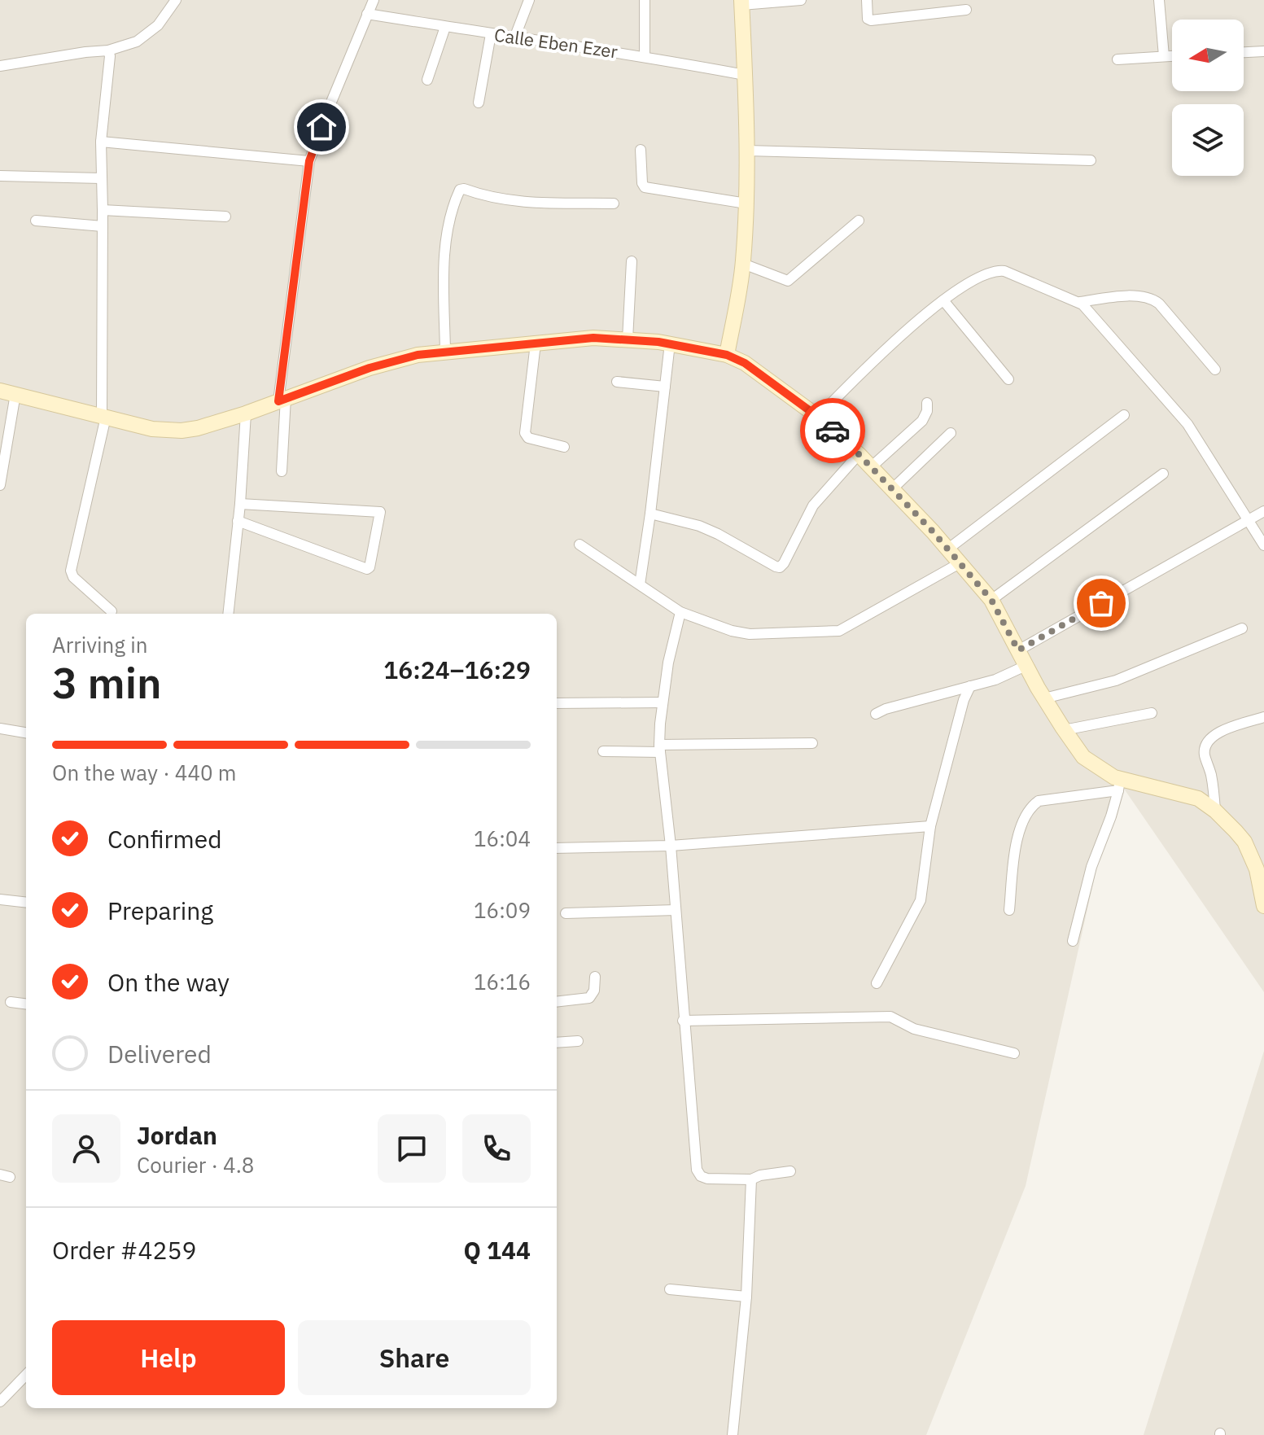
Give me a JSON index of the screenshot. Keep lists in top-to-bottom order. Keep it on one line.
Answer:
{"streets":{"street":["Calle Eben Ezer"]},"north":"left","page":{"heading":["3 min","Arriving in","16:24–16:29"],"panel":["Jordan","Courier · 4.8","Order #4259","Q 144"],"bar":"On the way · 440 m","list":[["Confirmed","16:04"],["Preparing","16:09"],["On the way","16:16"],"Delivered"],"buttons":["Help","Share"]}}
